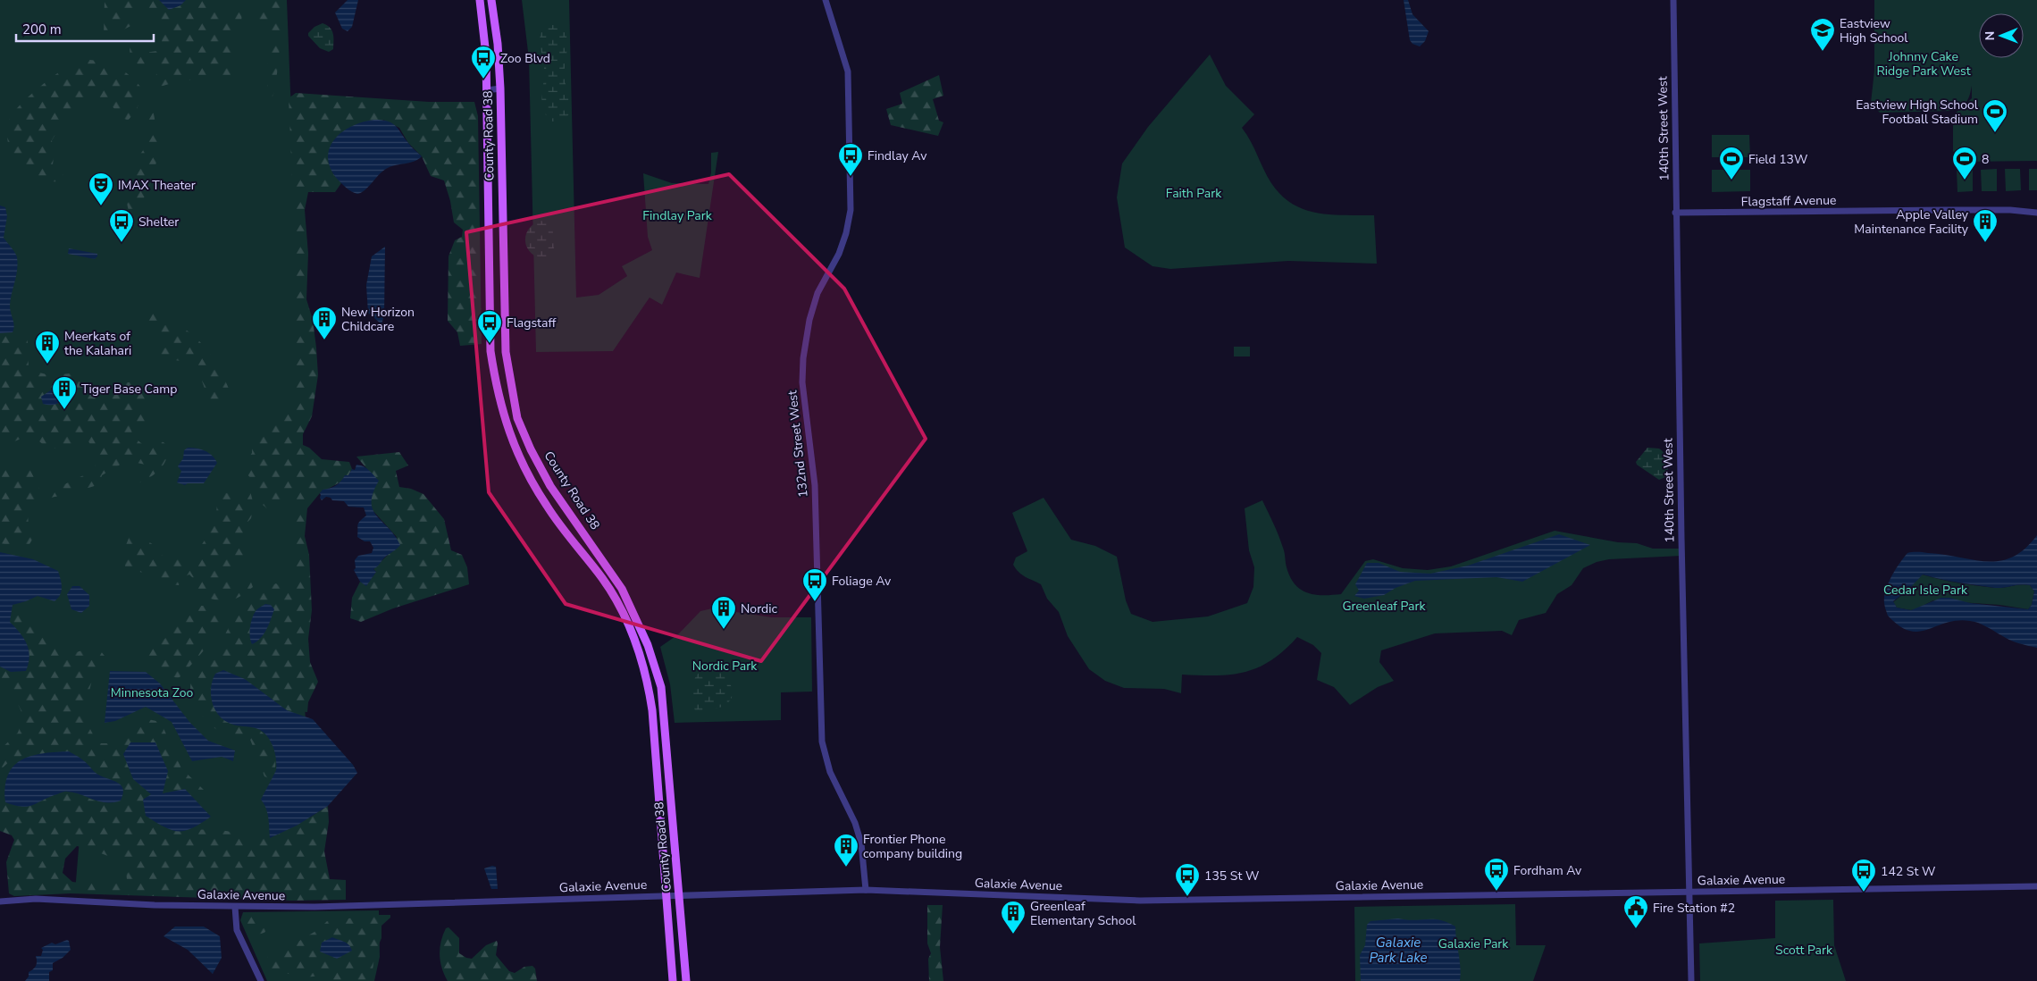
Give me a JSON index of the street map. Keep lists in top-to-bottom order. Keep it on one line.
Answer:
{"streets":{"main road":["County Road 38"],"street":["140th Street West","Flagstaff Avenue","132nd Street West","Galaxie Avenue"]},"crossings":[["140th Street West","Flagstaff Avenue"],["140th Street West","Galaxie Avenue"],["County Road 38","Galaxie Avenue"],["132nd Street West","Galaxie Avenue"]],"water":["Galaxie Park Lake"],"parks":["Johnny Cake Ridge Park West","Faith Park","Findlay Park","Cedar Isle Park","Greenleaf Park","Nordic Park","Minnesota Zoo","Galaxie Park","Scott Park"],"places":{"school or university":["Eastview High School"],"bus stop":["Zoo Blvd","Findlay Av","Shelter","Flagstaff","Foliage Av","Fordham Av","142 St W","135 St W"],"sports":["Eastview High School Football Stadium","Field 13W","8"],"theatre":["IMAX Theater"],"building":["Apple Valley Maintenance Facility","New Horizon Childcare","Meerkats of the Kalahari","Tiger Base Camp","Nordic","Frontier Phone company building","Greenleaf Elementary School"],"public building":["Fire Station #2"]},"scale_bar":"200 m","north":"left"}
